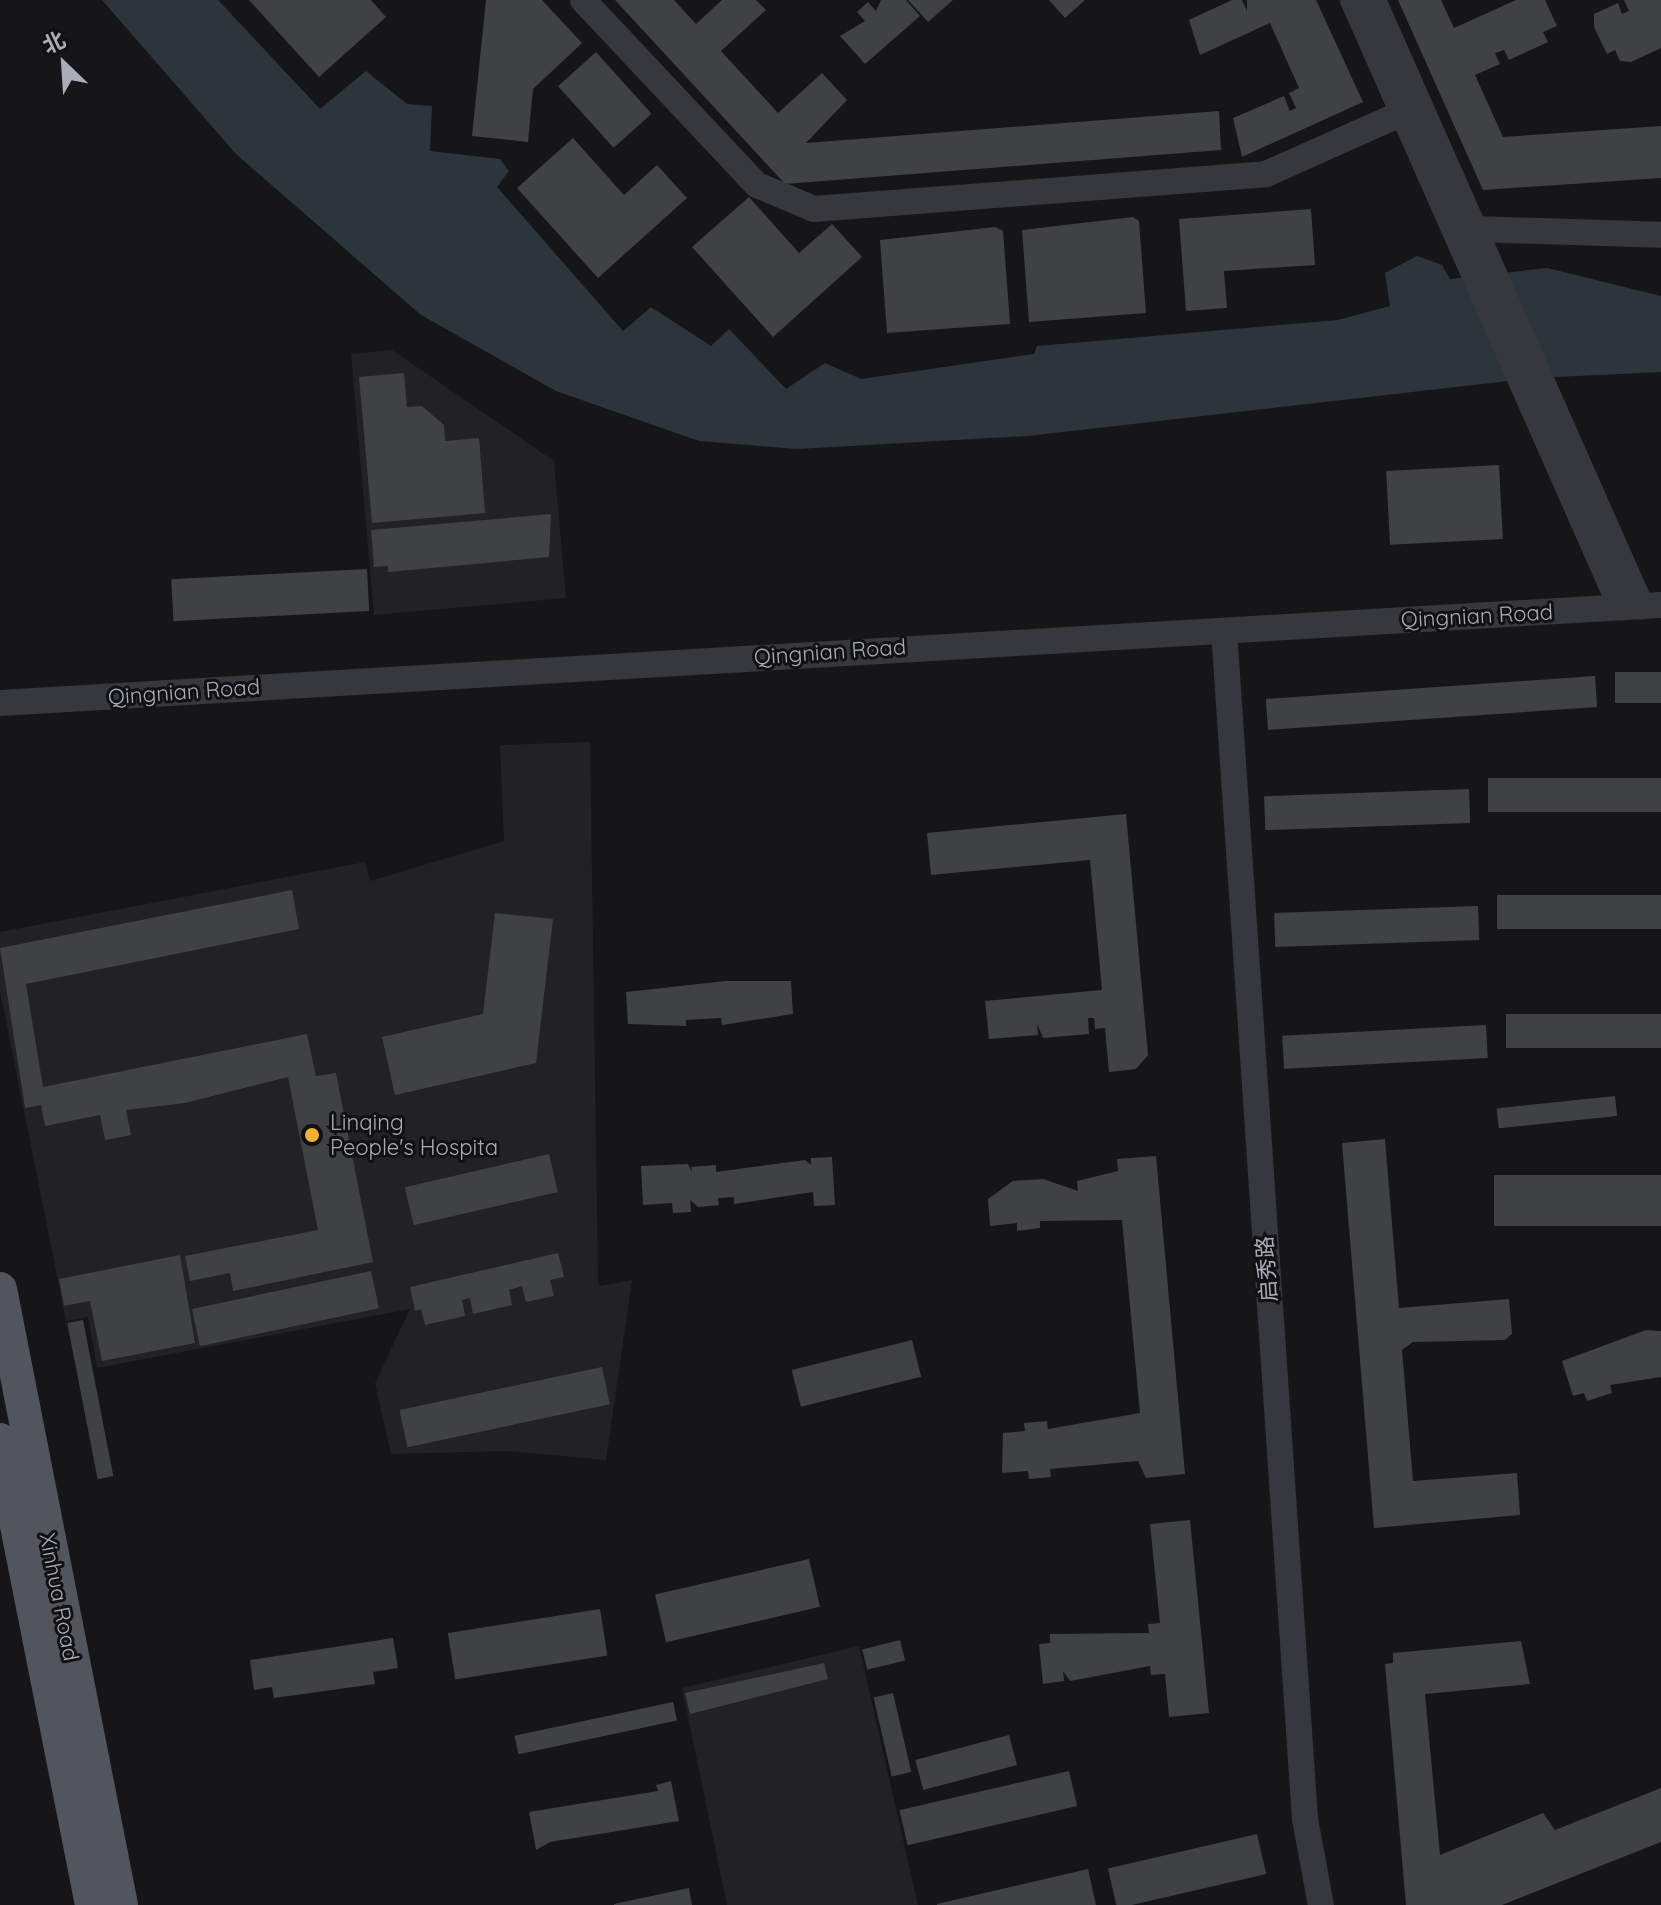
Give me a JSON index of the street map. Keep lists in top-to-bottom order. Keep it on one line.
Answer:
{"streets":{"main road":["Xinhua Road"],"street":["Qingnian Road","启秀路"]},"crossings":[["Qingnian Road","启秀路"]],"places":["Linqing People's Hospita"],"north":"top left"}
